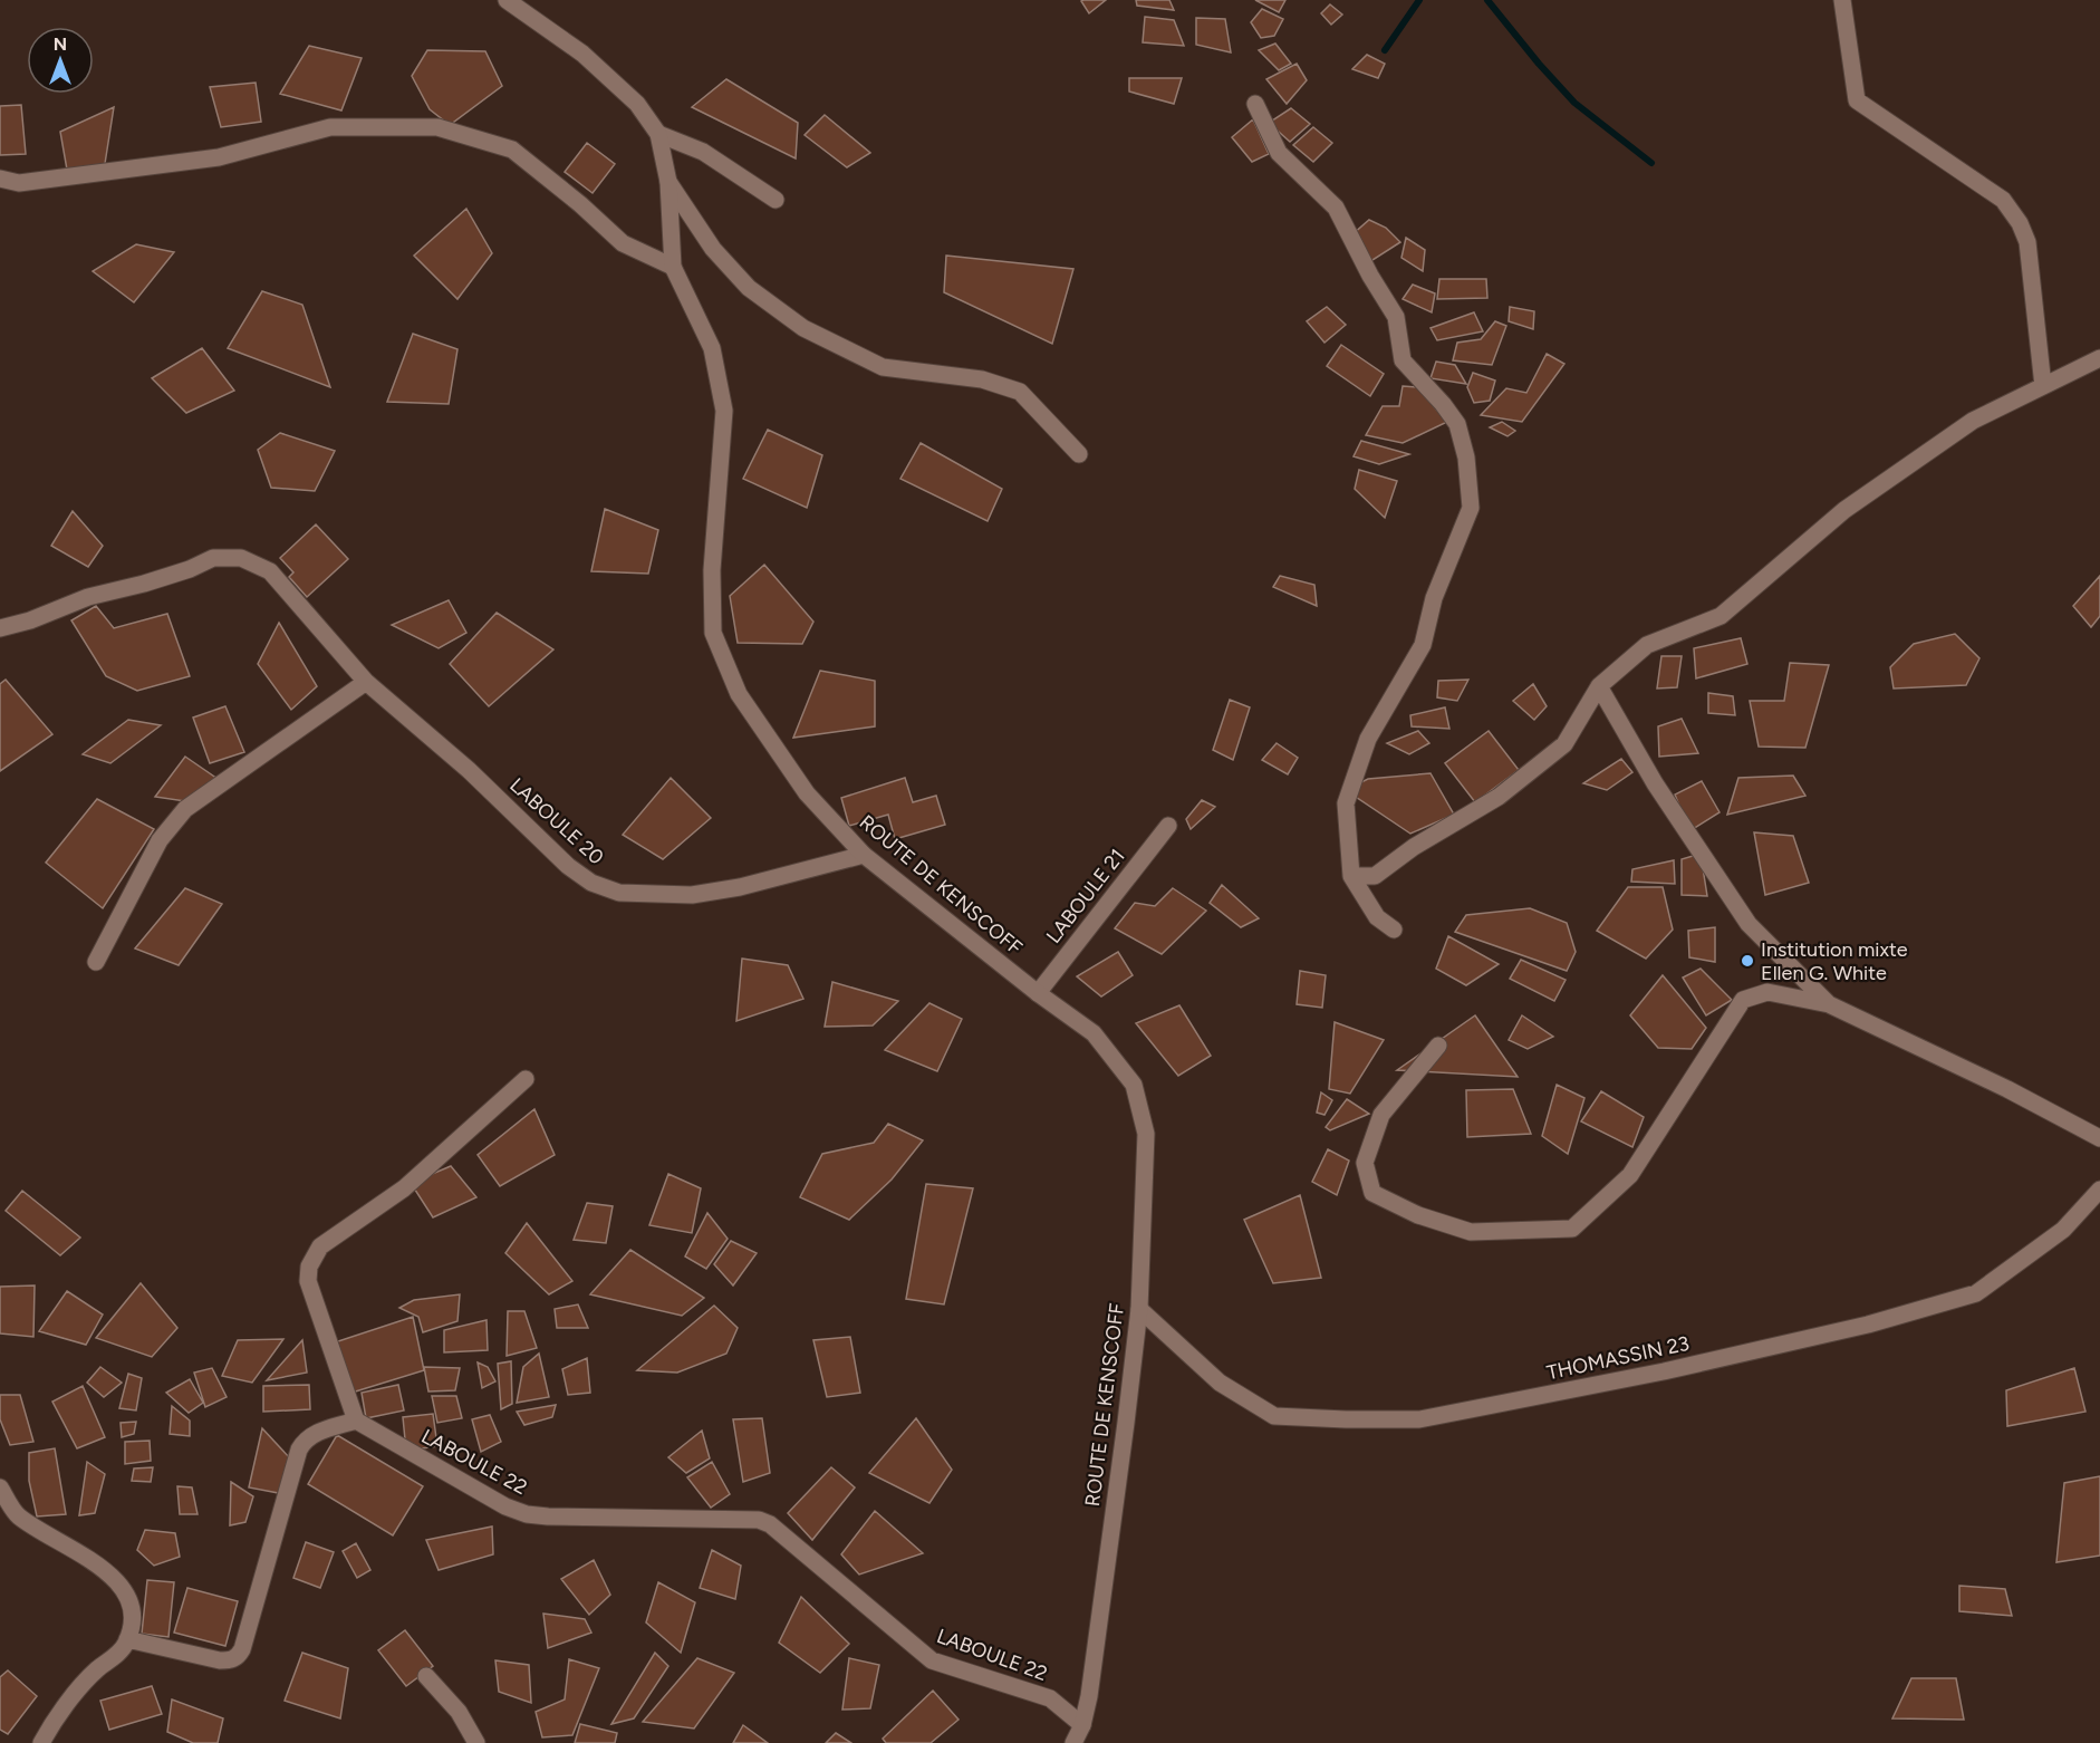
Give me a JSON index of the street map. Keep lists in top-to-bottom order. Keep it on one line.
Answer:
{"streets":{"street":["LABOULE 20","ROUTE DE KENSCOFF","LABOULE 21","THOMASSIN 23","LABOULE 22"]},"crossings":[["LABOULE 20","ROUTE DE KENSCOFF"],["ROUTE DE KENSCOFF","LABOULE 21"],["ROUTE DE KENSCOFF","THOMASSIN 23"],["ROUTE DE KENSCOFF","LABOULE 22"]],"places":["Institution mixte Ellen G. White"],"north":"top"}
